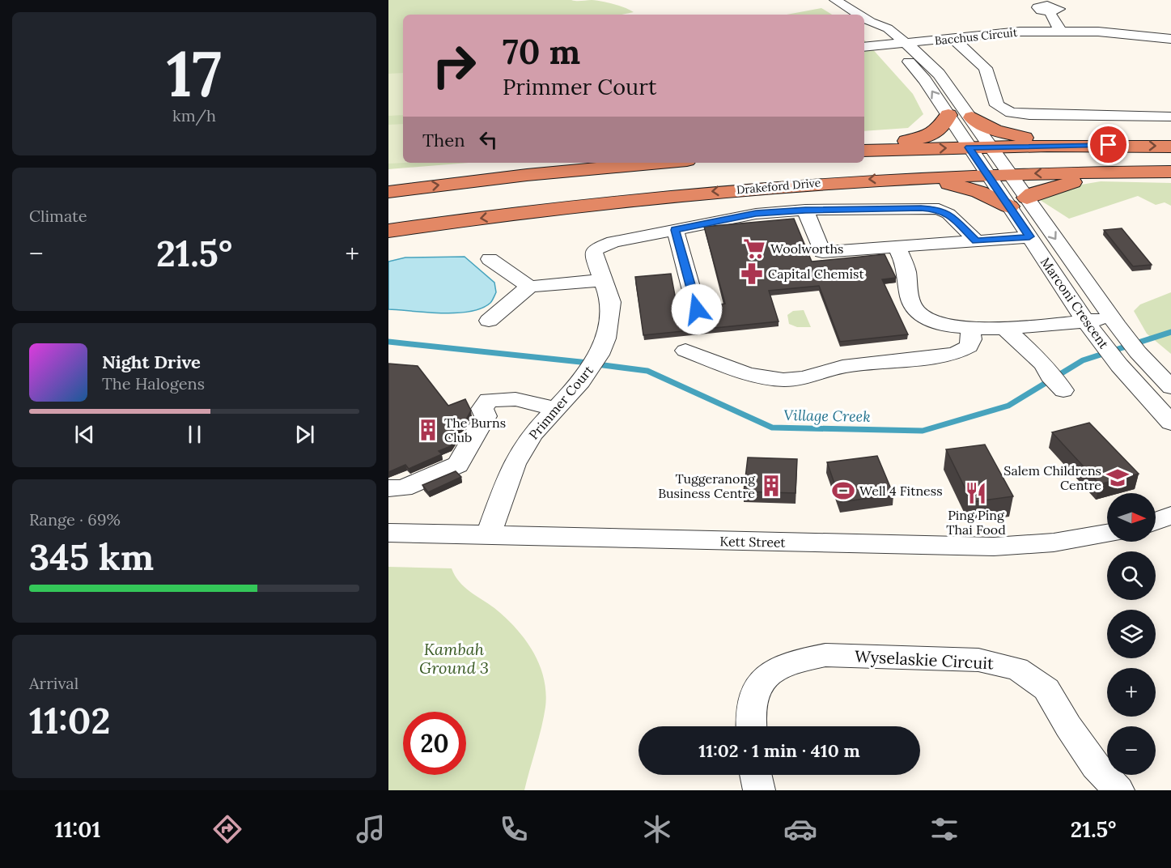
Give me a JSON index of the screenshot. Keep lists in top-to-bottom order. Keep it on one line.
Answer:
{"streets":{"highway":["Drakeford Drive"],"street":["Bacchus Circuit","Marconi Crescent","Primmer Court","Kett Street","Wyselaskie Circuit"]},"crossings":[["Bacchus Circuit","Marconi Crescent"],["Drakeford Drive","Marconi Crescent"],["Primmer Court","Kett Street"]],"water":["Village Creek"],"parks":["Kambah Ground 3"],"places":{"supermarket":["Woolworths"],"pharmacy":["Capital Chemist"],"building":["The Burns Club","Tuggeranong Business Centre"],"school or university":["Salem Childrens Centre"],"sports":["Well 4 Fitness"],"restaurant":["Ping Ping Thai Food"]},"north":"right","page":{"tile":[["17","km/h"],"Climate",["Range · 69%","345 km"],["Arrival","11:02"]],"turn":["70 m","Primmer Court"],"then":"Then","heat":["−","21.5°","+"],"song":["Night Drive","The Halogens"],"map_buttons":["+","−"],"limit":"20","trip":"11:02 · 1 min · 410 m","tabs":["11:01","21.5°"]}}
